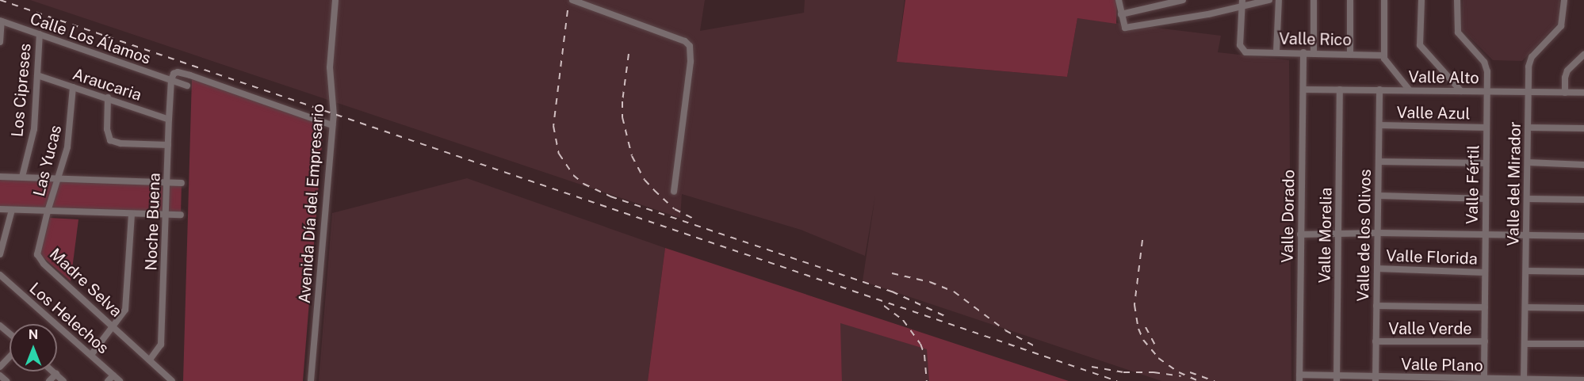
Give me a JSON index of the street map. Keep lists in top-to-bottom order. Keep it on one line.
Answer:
{"streets":{"street":["Calle Los Álamos","Valle Rico","Valle Alto","Araucaria","Los Cipreses","Valle Azul","Las Yucas","Valle del Mirador","Valle Fértil","Avenida Día del Empresario","Valle Dorado","Noche Buena","Valle Morelia","Valle de los Olivos","Valle Florida","Madre Selva","Los Helechos","Valle Verde","Valle Plano"]},"crossings":[["Calle Los Álamos","Los Cipreses"],["Calle Los Álamos","Noche Buena"],["Valle Rico","Valle Dorado"],["Valle Alto","Valle del Mirador"],["Valle Alto","Valle Fértil"],["Valle Alto","Valle Dorado"],["Valle Alto","Valle Morelia"],["Valle Alto","Valle de los Olivos"],["Araucaria","Los Cipreses"],["Araucaria","Las Yucas"],["Araucaria","Noche Buena"],["Valle Azul","Valle Fértil"],["Valle Azul","Valle de los Olivos"],["Las Yucas","Madre Selva"],["Valle del Mirador","Valle Plano"],["Valle Fértil","Valle Florida"],["Valle Fértil","Valle Verde"],["Valle Fértil","Valle Plano"],["Valle Dorado","Valle Plano"],["Noche Buena","Madre Selva"],["Valle Morelia","Valle Plano"],["Valle de los Olivos","Valle Florida"],["Valle de los Olivos","Valle Verde"],["Valle de los Olivos","Valle Plano"]],"north":"top"}
